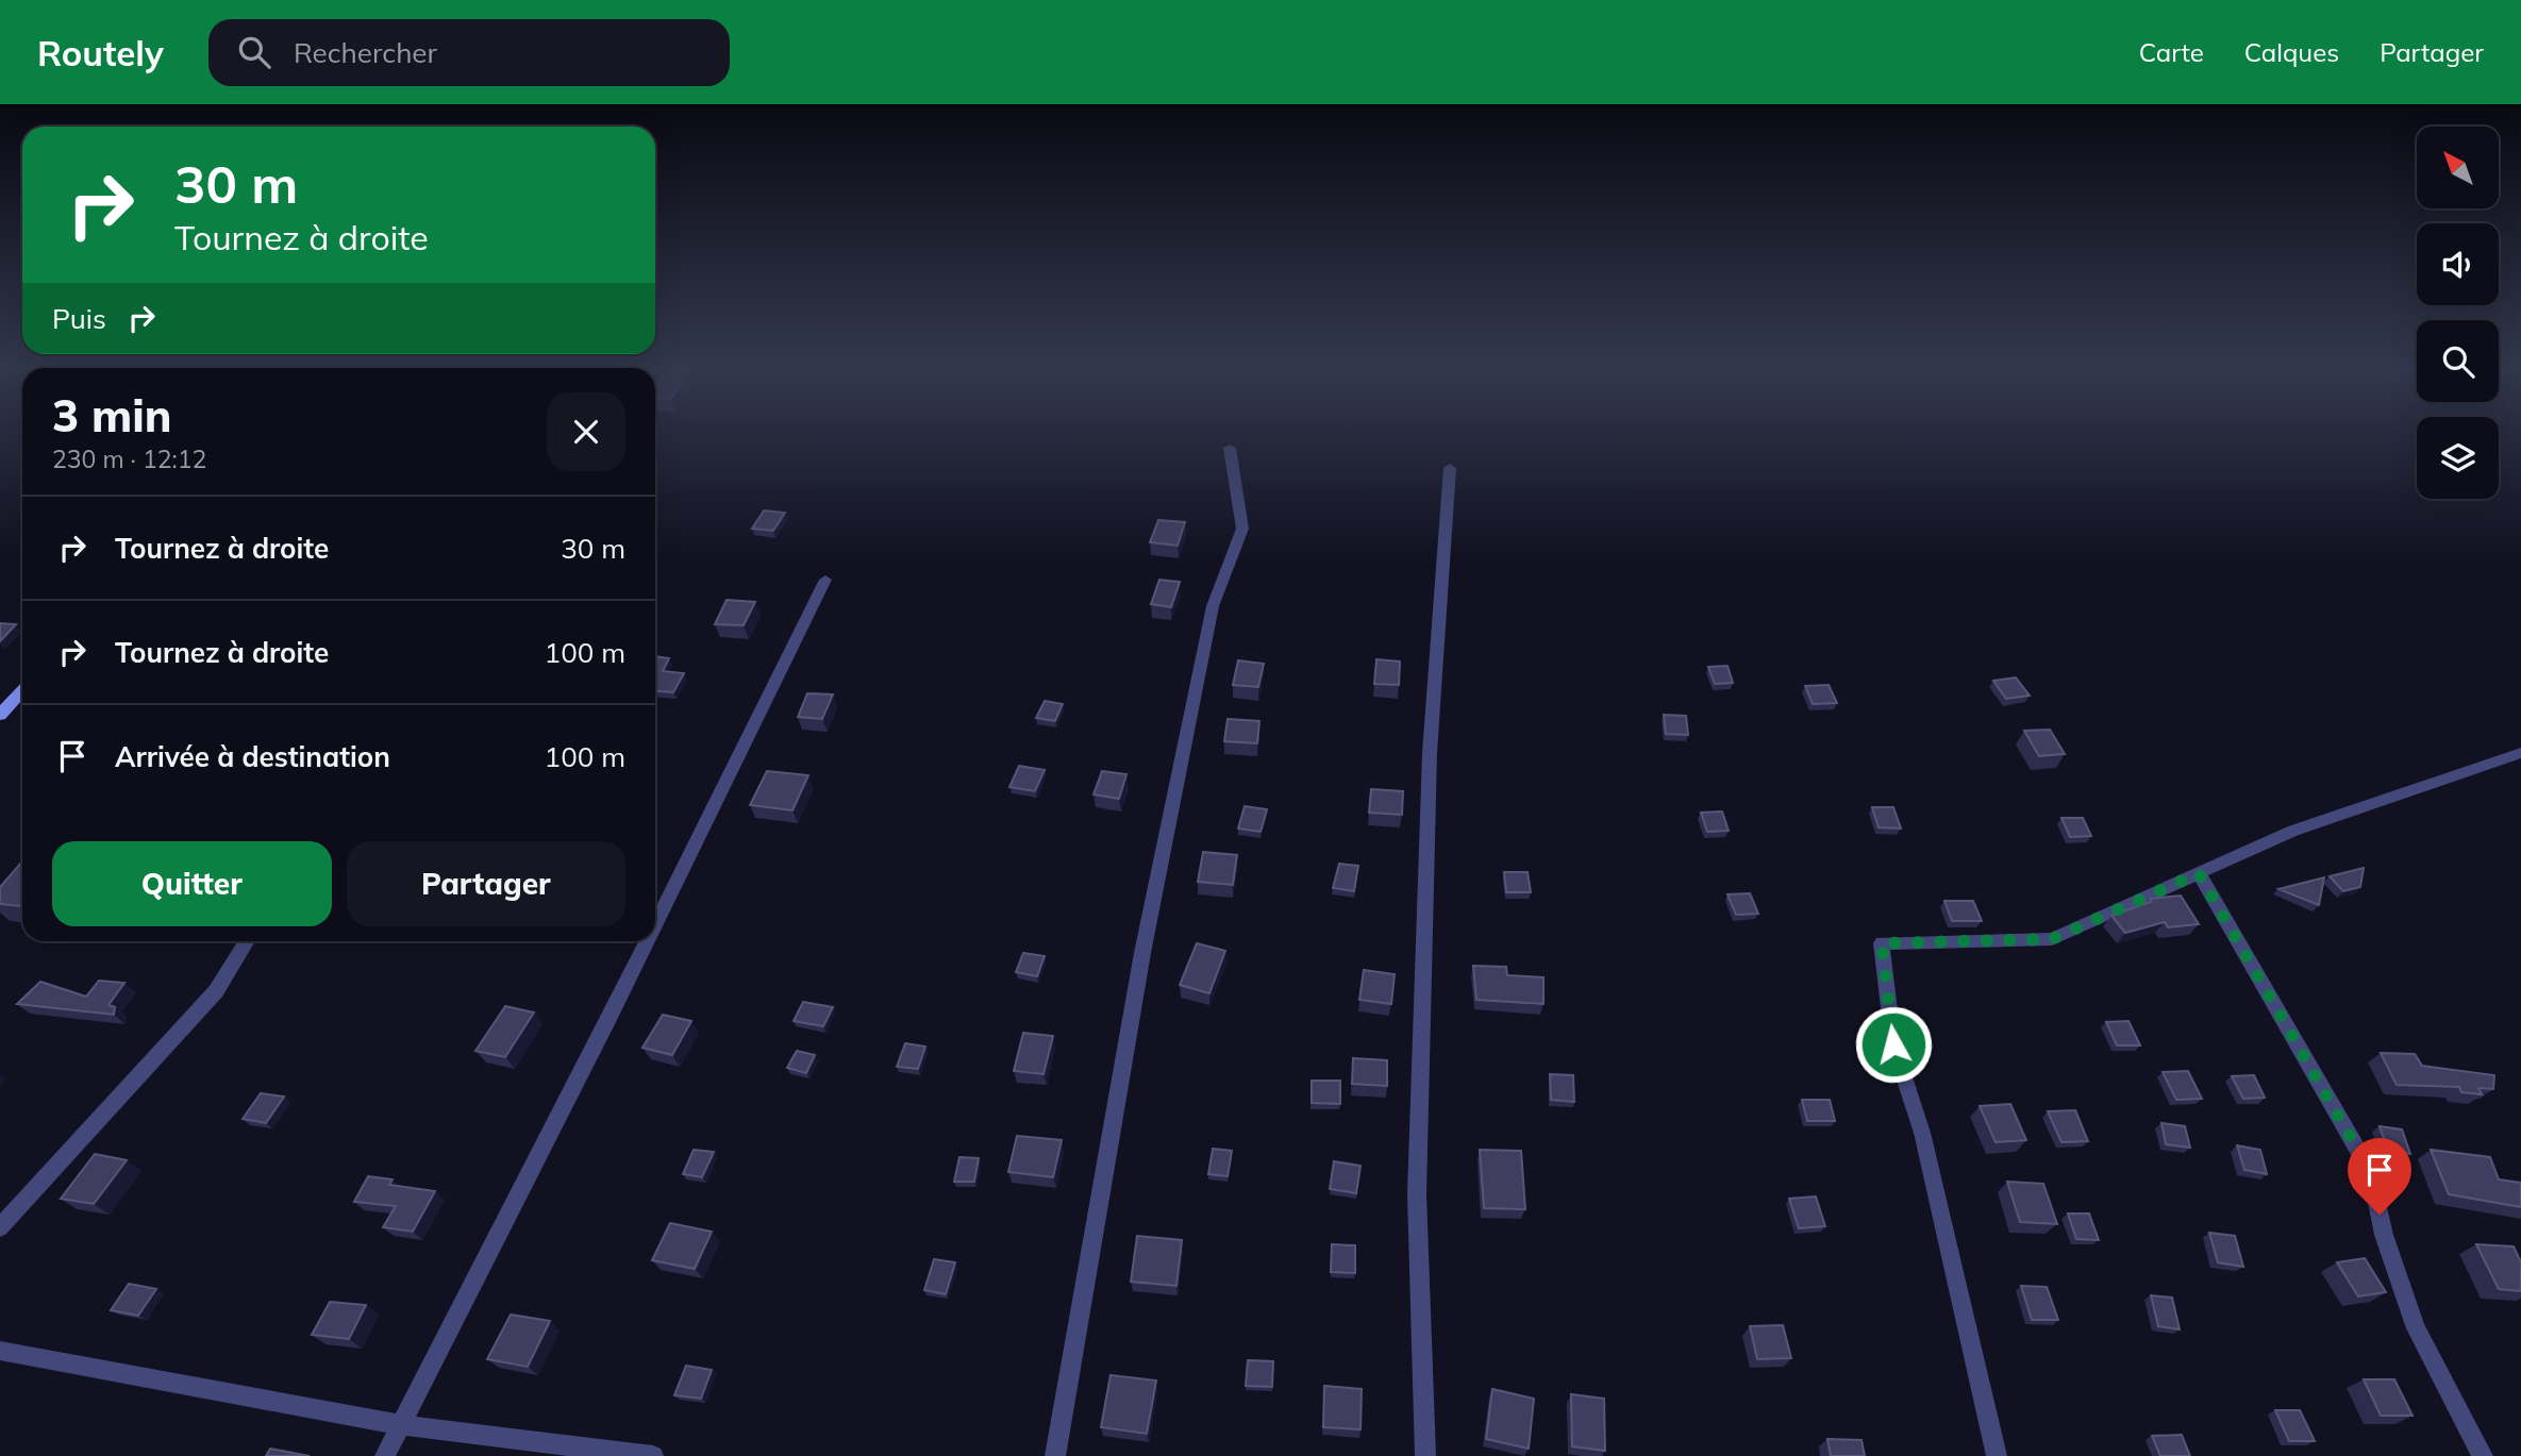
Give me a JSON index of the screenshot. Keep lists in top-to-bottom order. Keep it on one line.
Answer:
{"north":"top left","page":{"header":"Routely","search":"Rechercher","nav":["Carte","Calques","Partager"],"turn":["30 m","Tournez à droite"],"then":"Puis","heading":["3 min","230 m · 12:12"],"list":[{"name":"Tournez à droite","value":"30 m"},{"name":"Tournez à droite","value":"100 m"},{"name":"Arrivée à destination","value":"100 m"}],"buttons":["Quitter","Partager"]}}
